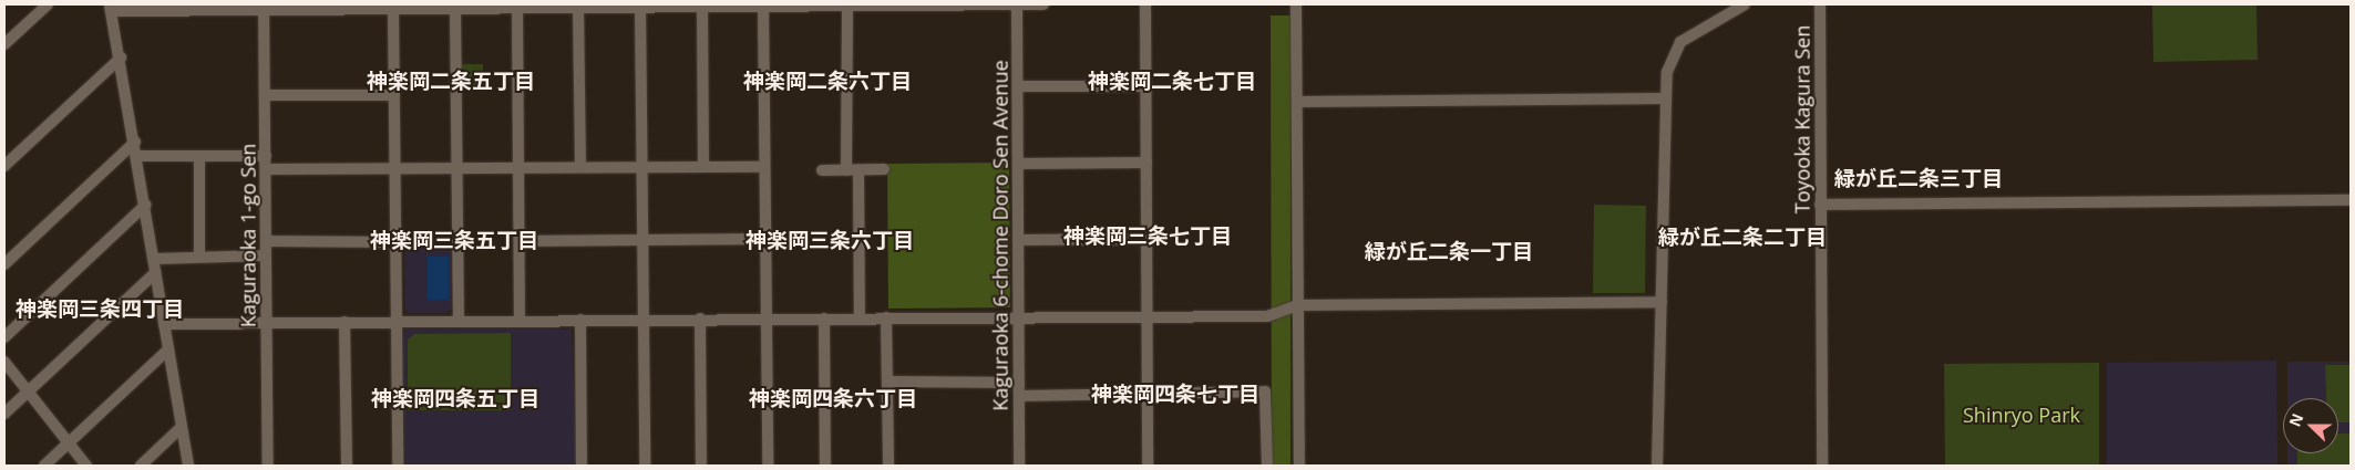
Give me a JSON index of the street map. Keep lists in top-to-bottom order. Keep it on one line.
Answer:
{"streets":{"street":["Toyooka Kagura Sen","Kaguraoka 1-go Sen","Kaguraoka 6-chome Doro Sen Avenue"]},"districts":["神楽岡二条五丁目","神楽岡二条六丁目","神楽岡二条七丁目","緑が丘二条三丁目","神楽岡三条七丁目","緑が丘二条二丁目","神楽岡三条五丁目","神楽岡三条六丁目","緑が丘二条一丁目","神楽岡三条四丁目","神楽岡四条七丁目","神楽岡四条五丁目","神楽岡四条六丁目"],"parks":["Shinryo Park"],"north":"left"}
